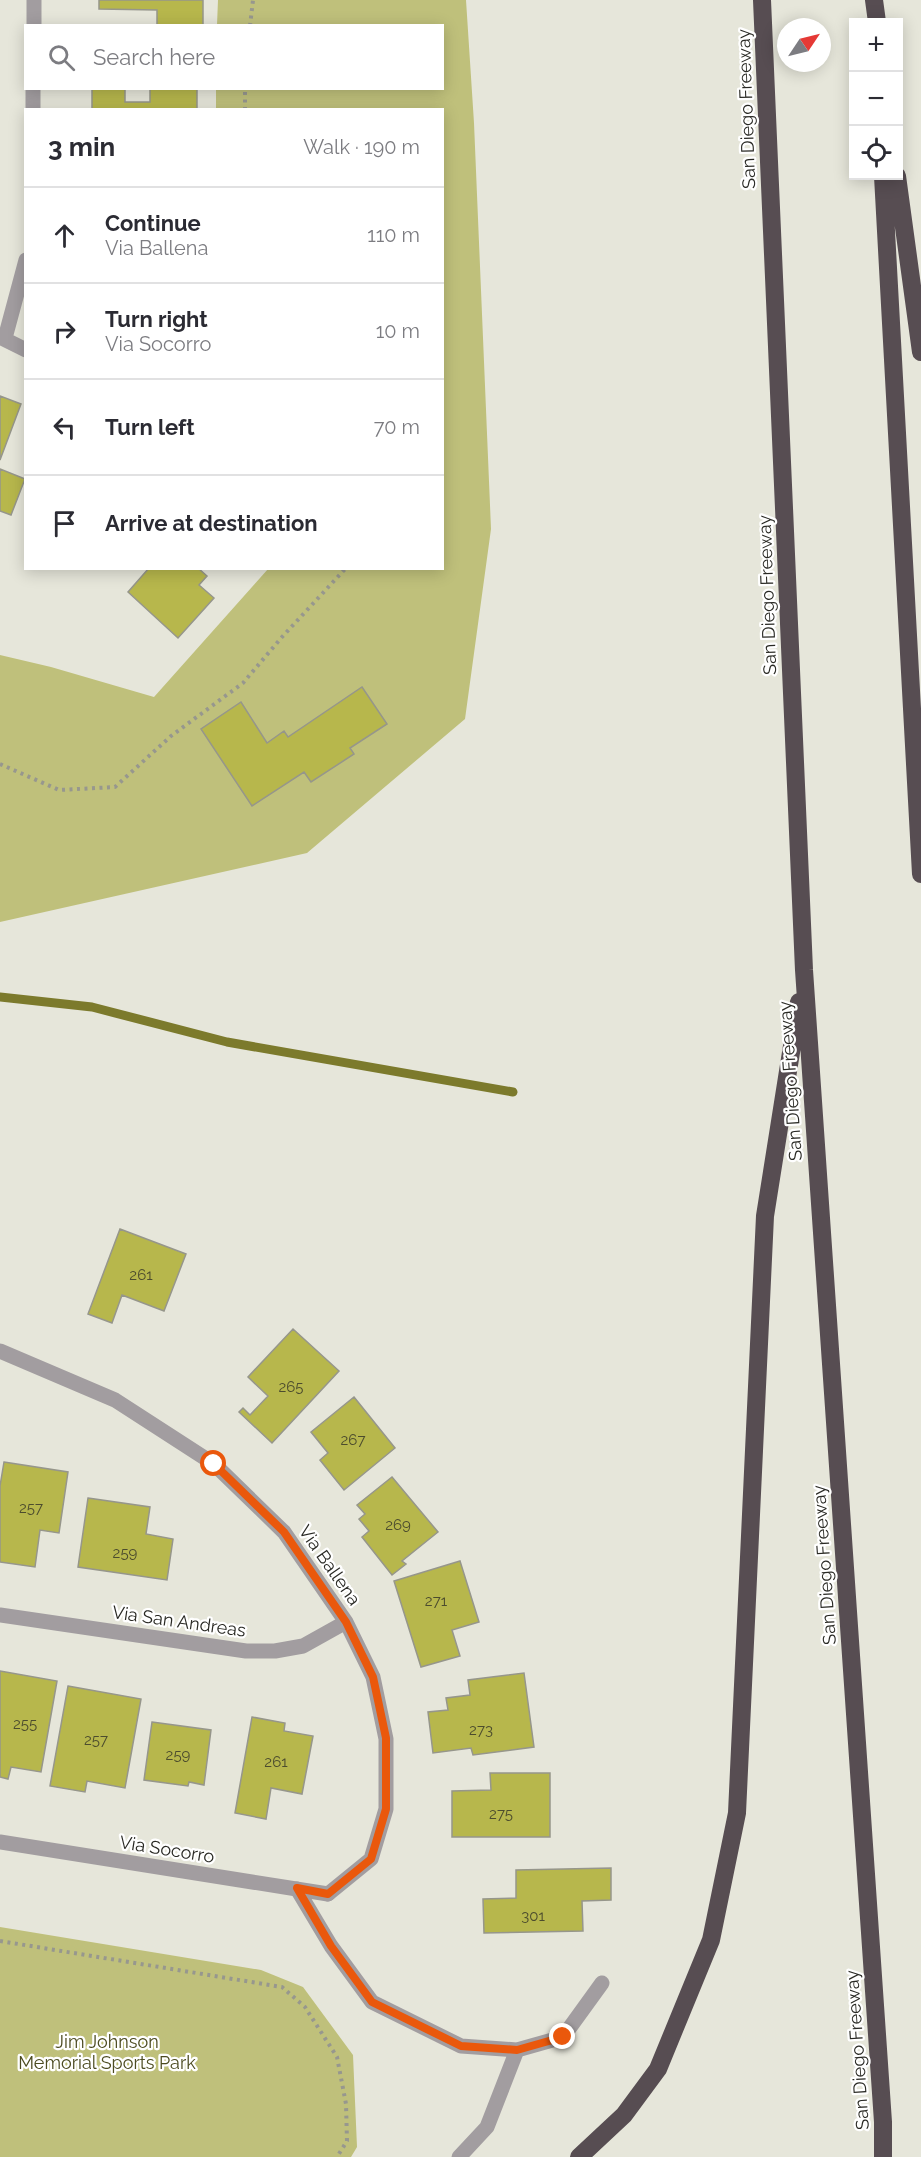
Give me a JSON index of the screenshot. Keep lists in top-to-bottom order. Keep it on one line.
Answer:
{"streets":{"highway":["San Diego Freeway"],"street":["Via Ballena","Via San Andreas","Via Socorro"]},"crossings":[["Via Ballena","Via San Andreas"],["Via Ballena","Via Socorro"]],"parks":["Jim Johnson Memorial Sports Park"],"house_numbers":["261","265","267","257","269","259","271","255","273","257","259","261","275","301"],"north":"top right","page":{"map_buttons":["+","−"],"search":"Search here","heading":["3 min","Walk · 190 m"],"list":[["Continue","Via Ballena","110 m"],["Turn right","Via Socorro","10 m"],["Turn left","70 m"],"Arrive at destination"]}}
